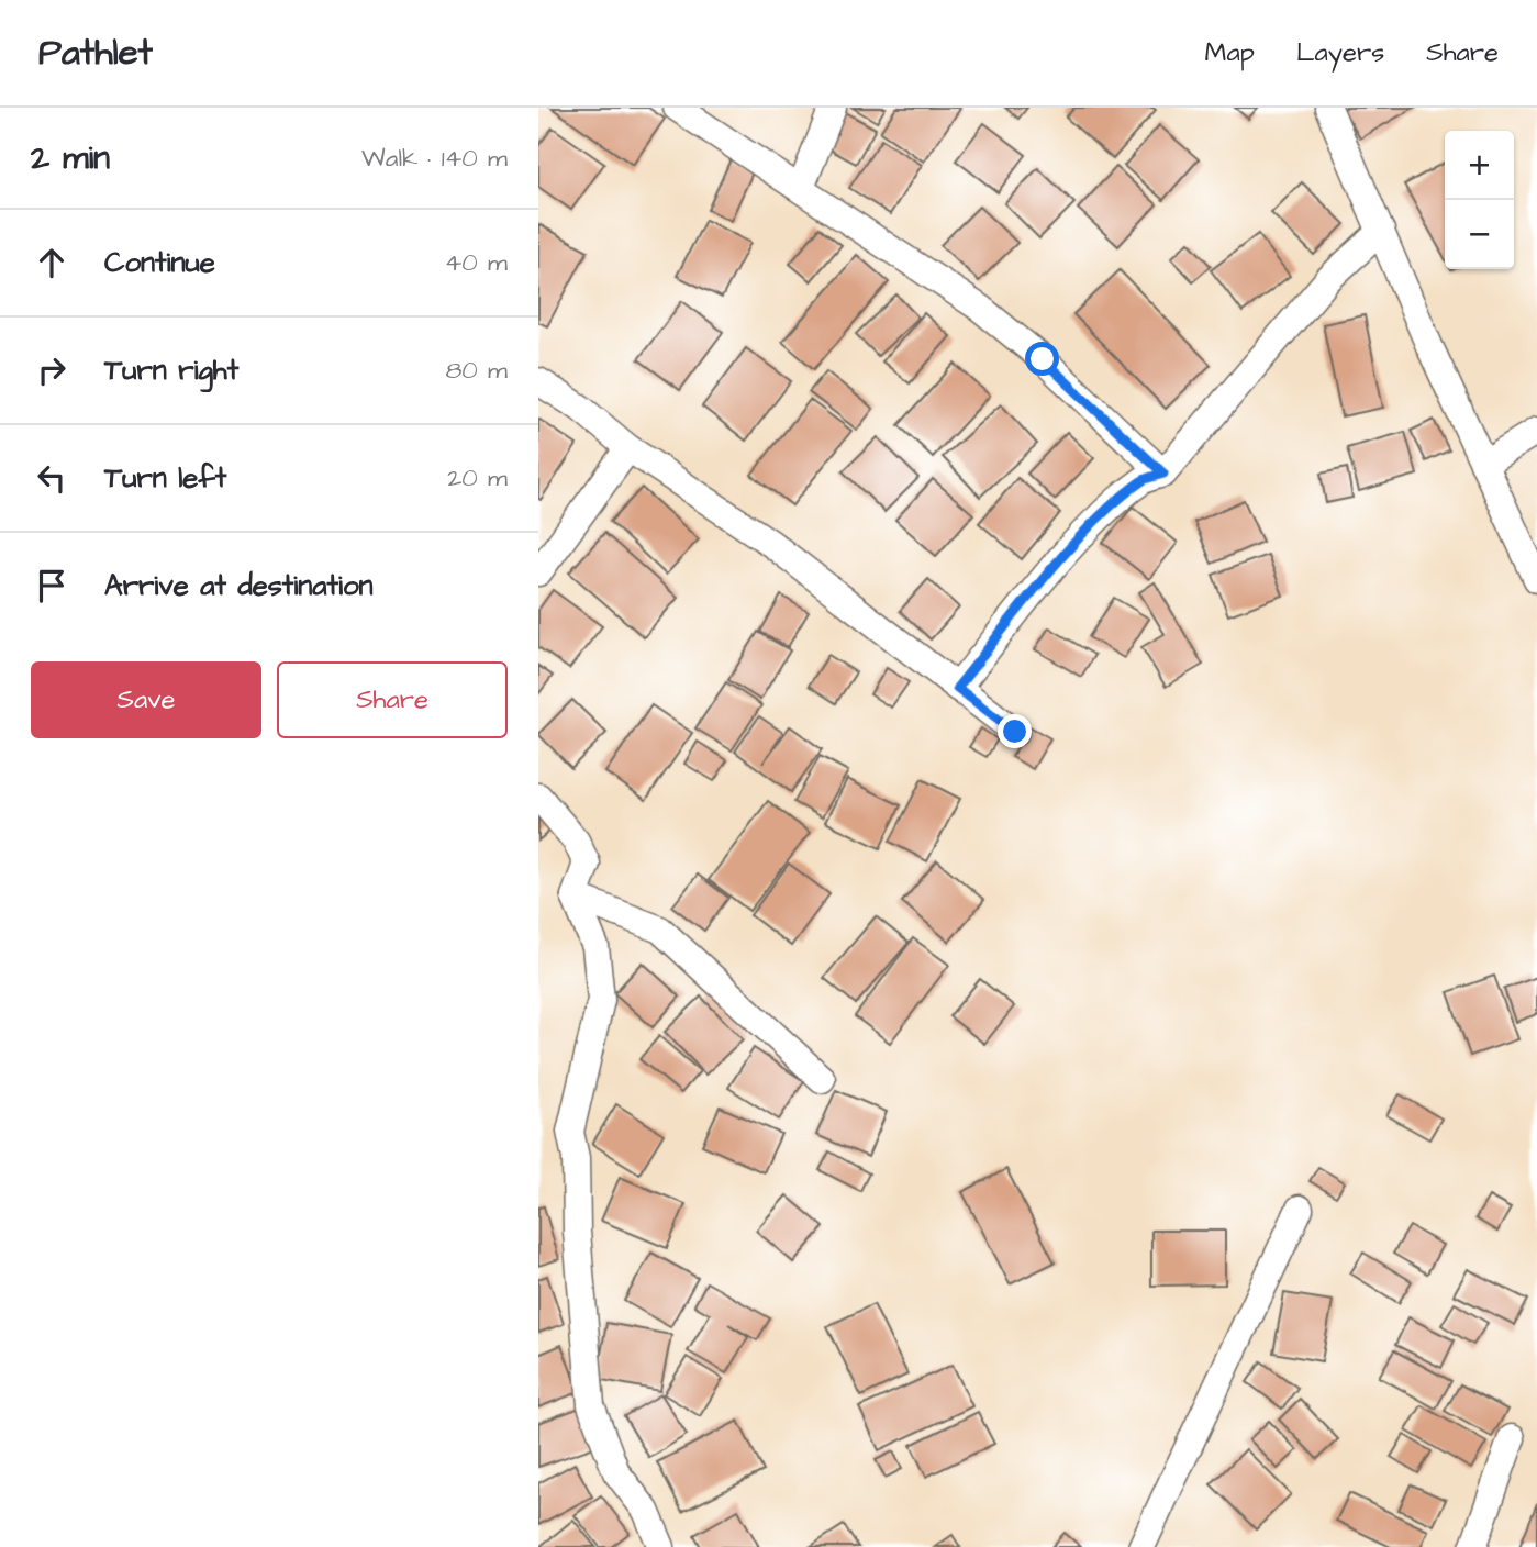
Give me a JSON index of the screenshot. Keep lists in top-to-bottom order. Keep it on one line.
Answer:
{"page":{"header":"Pathlet","nav":["Map","Layers","Share"],"heading":["2 min","Walk · 140 m"],"map_buttons":["+","−"],"list":[["Continue","40 m"],["Turn right","80 m"],["Turn left","20 m"],"Arrive at destination"],"buttons":["Save","Share"]}}
